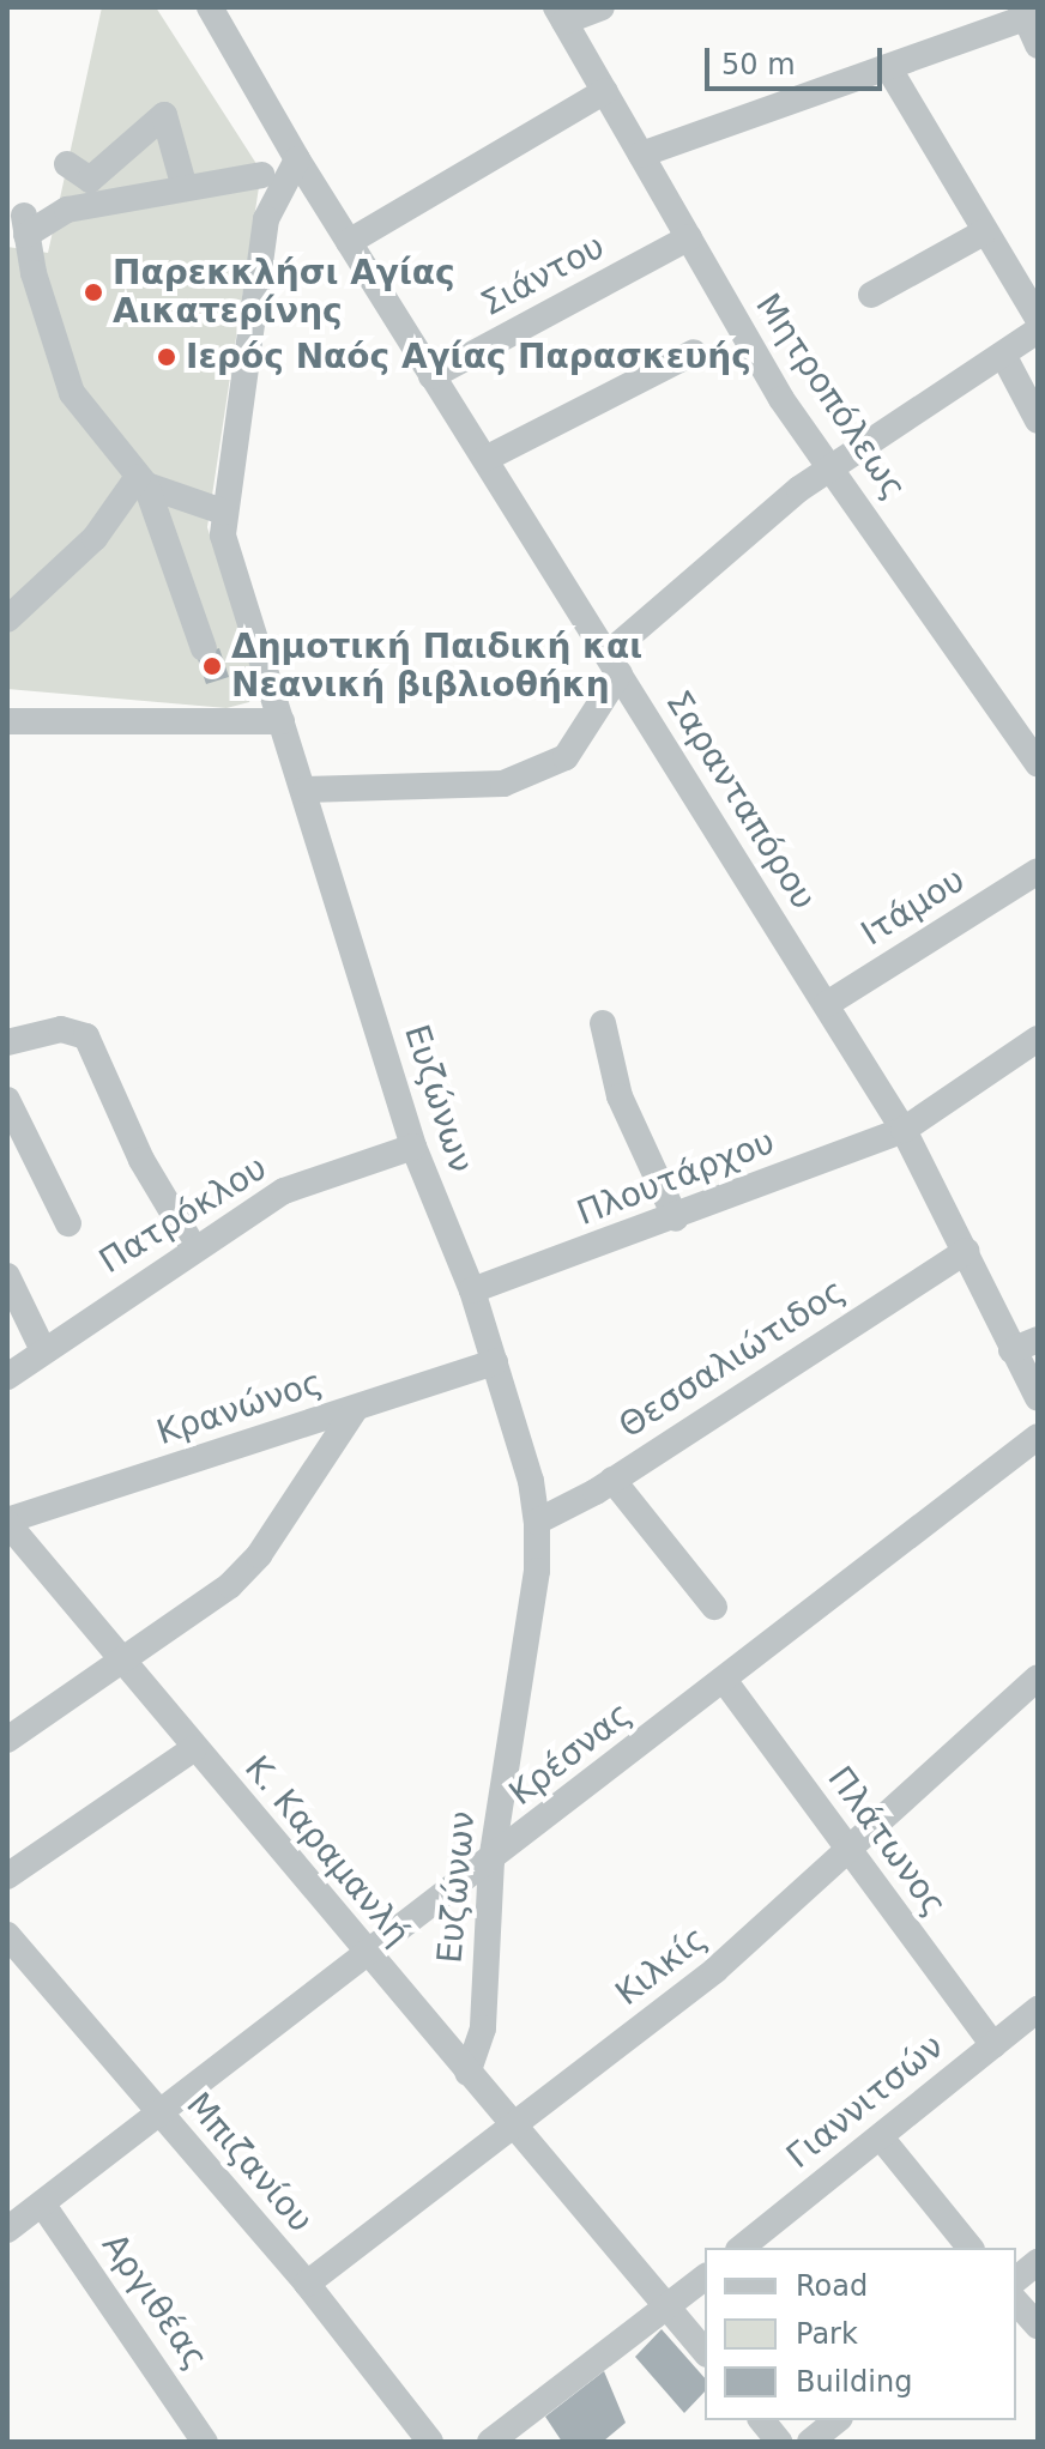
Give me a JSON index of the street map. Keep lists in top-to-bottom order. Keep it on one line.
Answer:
{"streets":{"street":["Σιάντου","Μητροπόλεως","Σαρανταπόρου","Ιτάμου","Ευζώνων","Πλουτάρχου","Πατρόκλου","Θεσσαλιώτιδος","Κρανώνος","Κρέσνας","Πλάτωνος","Κ. Καραμανλή","Κιλκίς","Γιαννιτσών","Μπιζανίου","Αργιθέας"]},"crossings":[["Σιάντου","Μητροπόλεως"],["Σιάντου","Σαρανταπόρου"],["Σαρανταπόρου","Ιτάμου"],["Σαρανταπόρου","Ευζώνων"],["Σαρανταπόρου","Πλουτάρχου"],["Σαρανταπόρου","Θεσσαλιώτιδος"],["Ευζώνων","Πλουτάρχου"],["Ευζώνων","Πατρόκλου"],["Ευζώνων","Θεσσαλιώτιδος"],["Ευζώνων","Κρανώνος"],["Ευζώνων","Κρέσνας"],["Ευζώνων","Κ. Καραμανλή"],["Κρανώνος","Κ. Καραμανλή"],["Κρέσνας","Πλάτωνος"],["Κρέσνας","Κ. Καραμανλή"],["Κρέσνας","Μπιζανίου"],["Κρέσνας","Αργιθέας"],["Πλάτωνος","Κιλκίς"],["Πλάτωνος","Γιαννιτσών"],["Κ. Καραμανλή","Κιλκίς"],["Κιλκίς","Μπιζανίου"]],"places":["Παρεκκλήσι Αγίας Αικατερίνης","Ιερός Ναός Αγίας Παρασκευής","Δημοτική Παιδική και Νεανική βιβλιοθήκη"],"legend":["Road","Park","Building"],"scale_bar":"50 m"}
